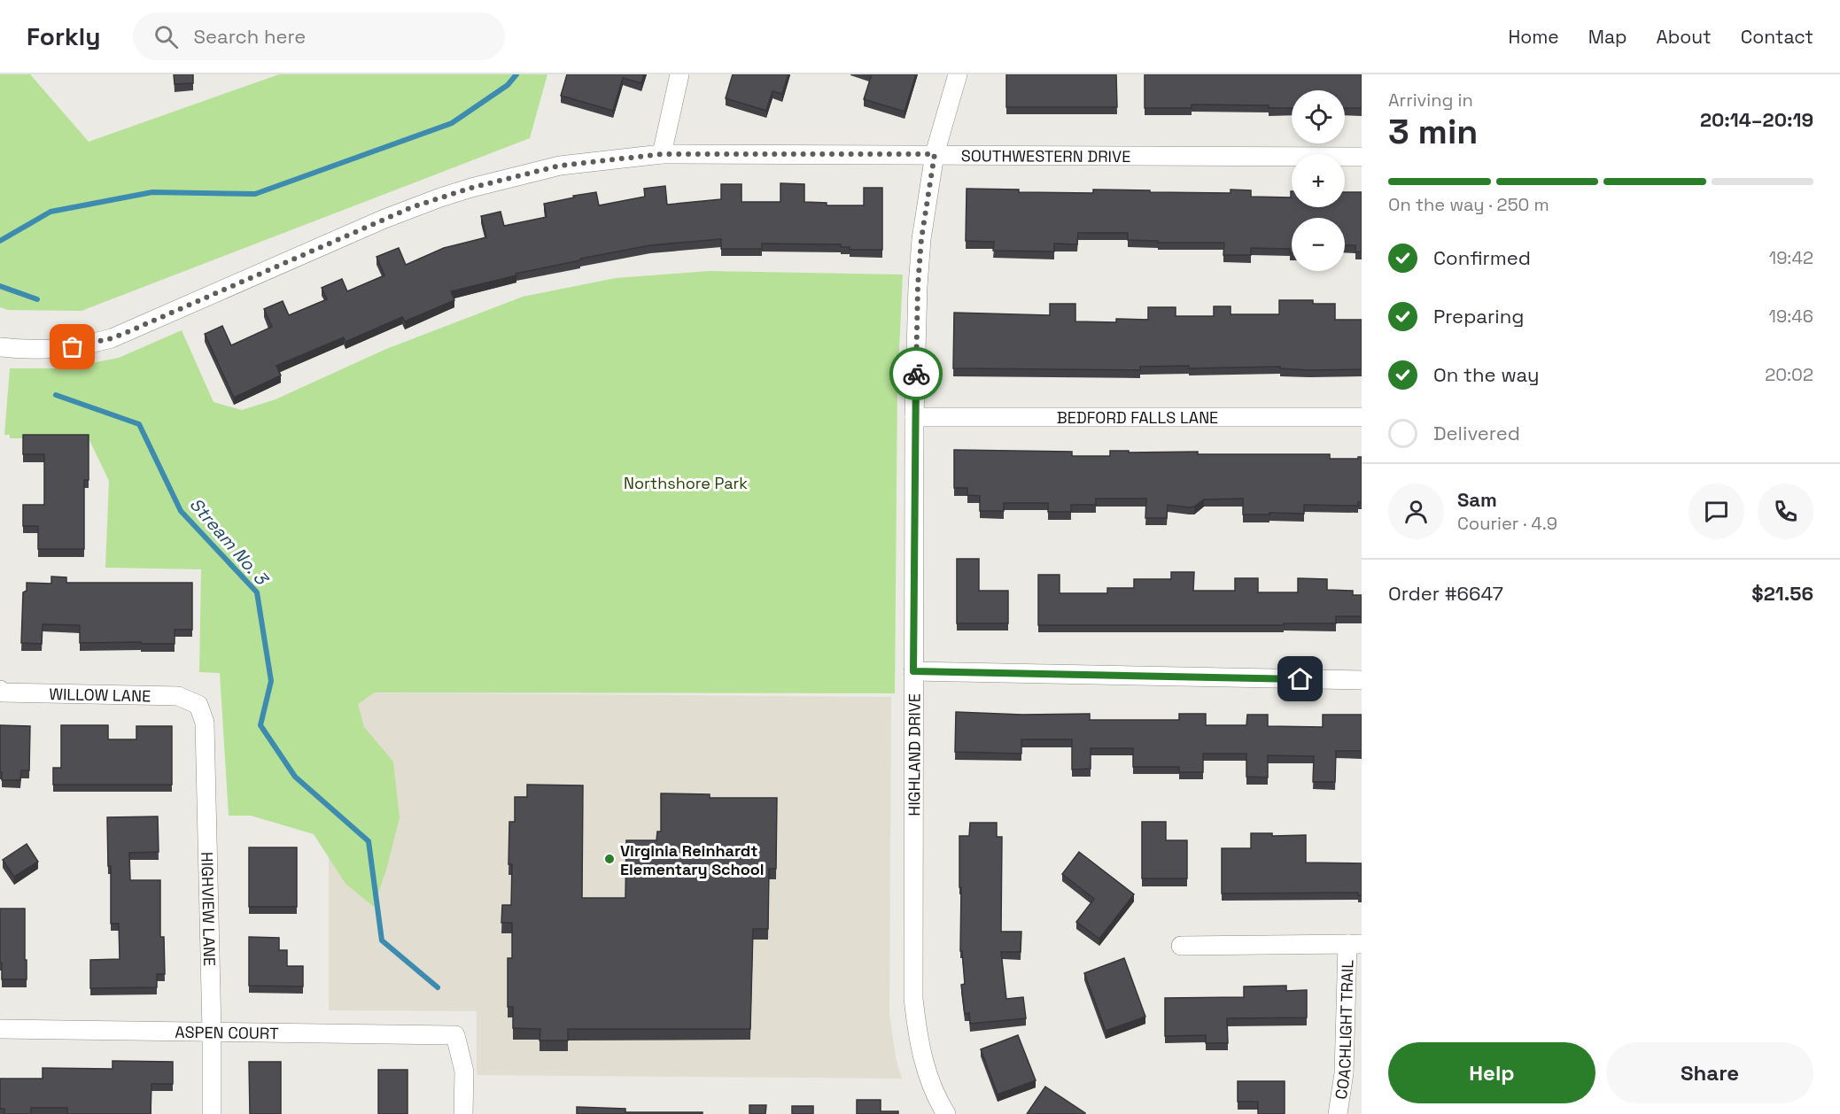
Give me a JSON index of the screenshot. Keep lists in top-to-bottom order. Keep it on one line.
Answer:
{"streets":{"street":["SOUTHWESTERN DRIVE","BEDFORD FALLS LANE","WILLOW LANE","HIGHLAND DRIVE","HIGHVIEW LANE","COACHLIGHT TRAIL","ASPEN COURT"]},"crossings":[["SOUTHWESTERN DRIVE","HIGHLAND DRIVE"],["BEDFORD FALLS LANE","HIGHLAND DRIVE"],["WILLOW LANE","HIGHVIEW LANE"],["HIGHVIEW LANE","ASPEN COURT"]],"water":["Stream No. 3"],"parks":["Northshore Park"],"places":["Virginia Reinhardt Elementary School"],"page":{"header":"Forkly","search":"Search here","nav":["Home","Map","About","Contact"],"heading":["3 min","Arriving in","20:14–20:19"],"panel":["Sam","Courier · 4.9","Order #6647","$21.56"],"map_buttons":["+","−"],"bar":"On the way · 250 m","list":[["Confirmed","19:42"],["Preparing","19:46"],["On the way","20:02"],"Delivered"],"buttons":["Help","Share"]}}
